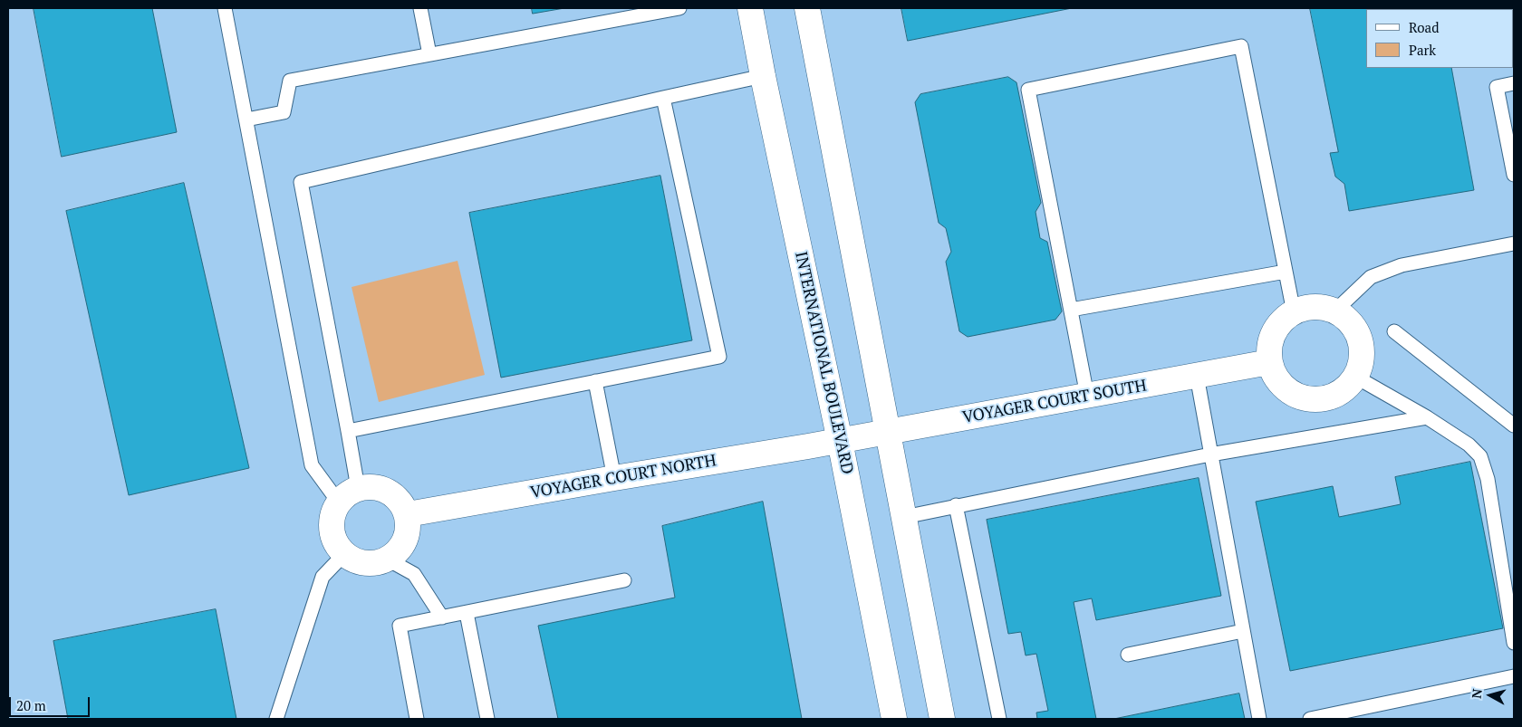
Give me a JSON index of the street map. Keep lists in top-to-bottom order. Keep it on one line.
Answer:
{"streets":{"street":["INTERNATIONAL BOULEVARD","VOYAGER COURT SOUTH","VOYAGER COURT NORTH"]},"crossings":[["INTERNATIONAL BOULEVARD","VOYAGER COURT SOUTH"],["INTERNATIONAL BOULEVARD","VOYAGER COURT NORTH"],["VOYAGER COURT SOUTH","VOYAGER COURT NORTH"]],"legend":["Road","Park"],"scale_bar":"20 m","north":"left"}
